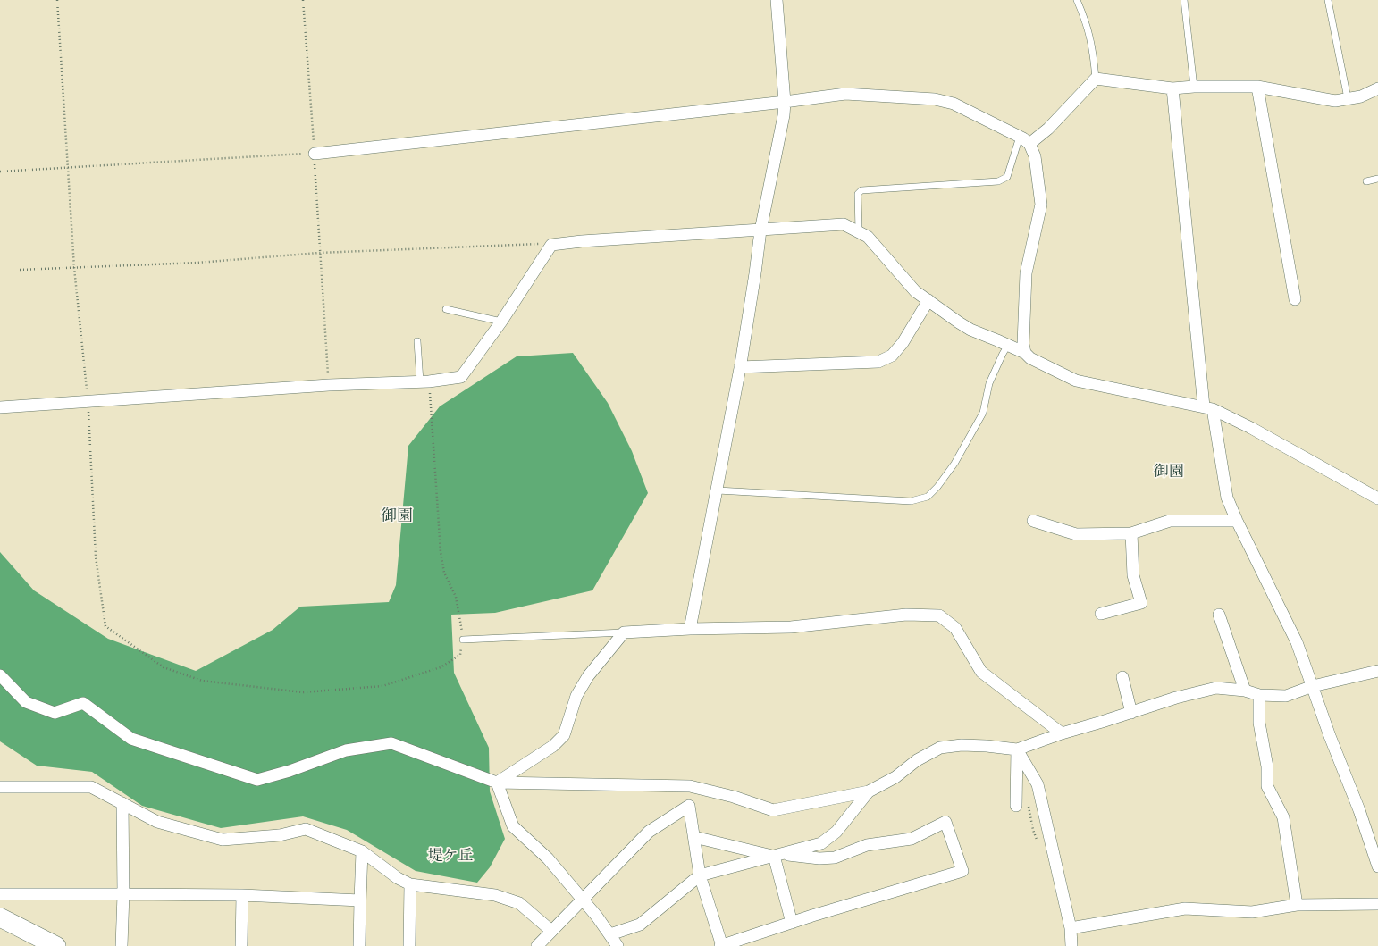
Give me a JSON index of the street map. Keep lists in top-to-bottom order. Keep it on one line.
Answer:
{"districts":["御園","御園","堤ケ丘"]}
